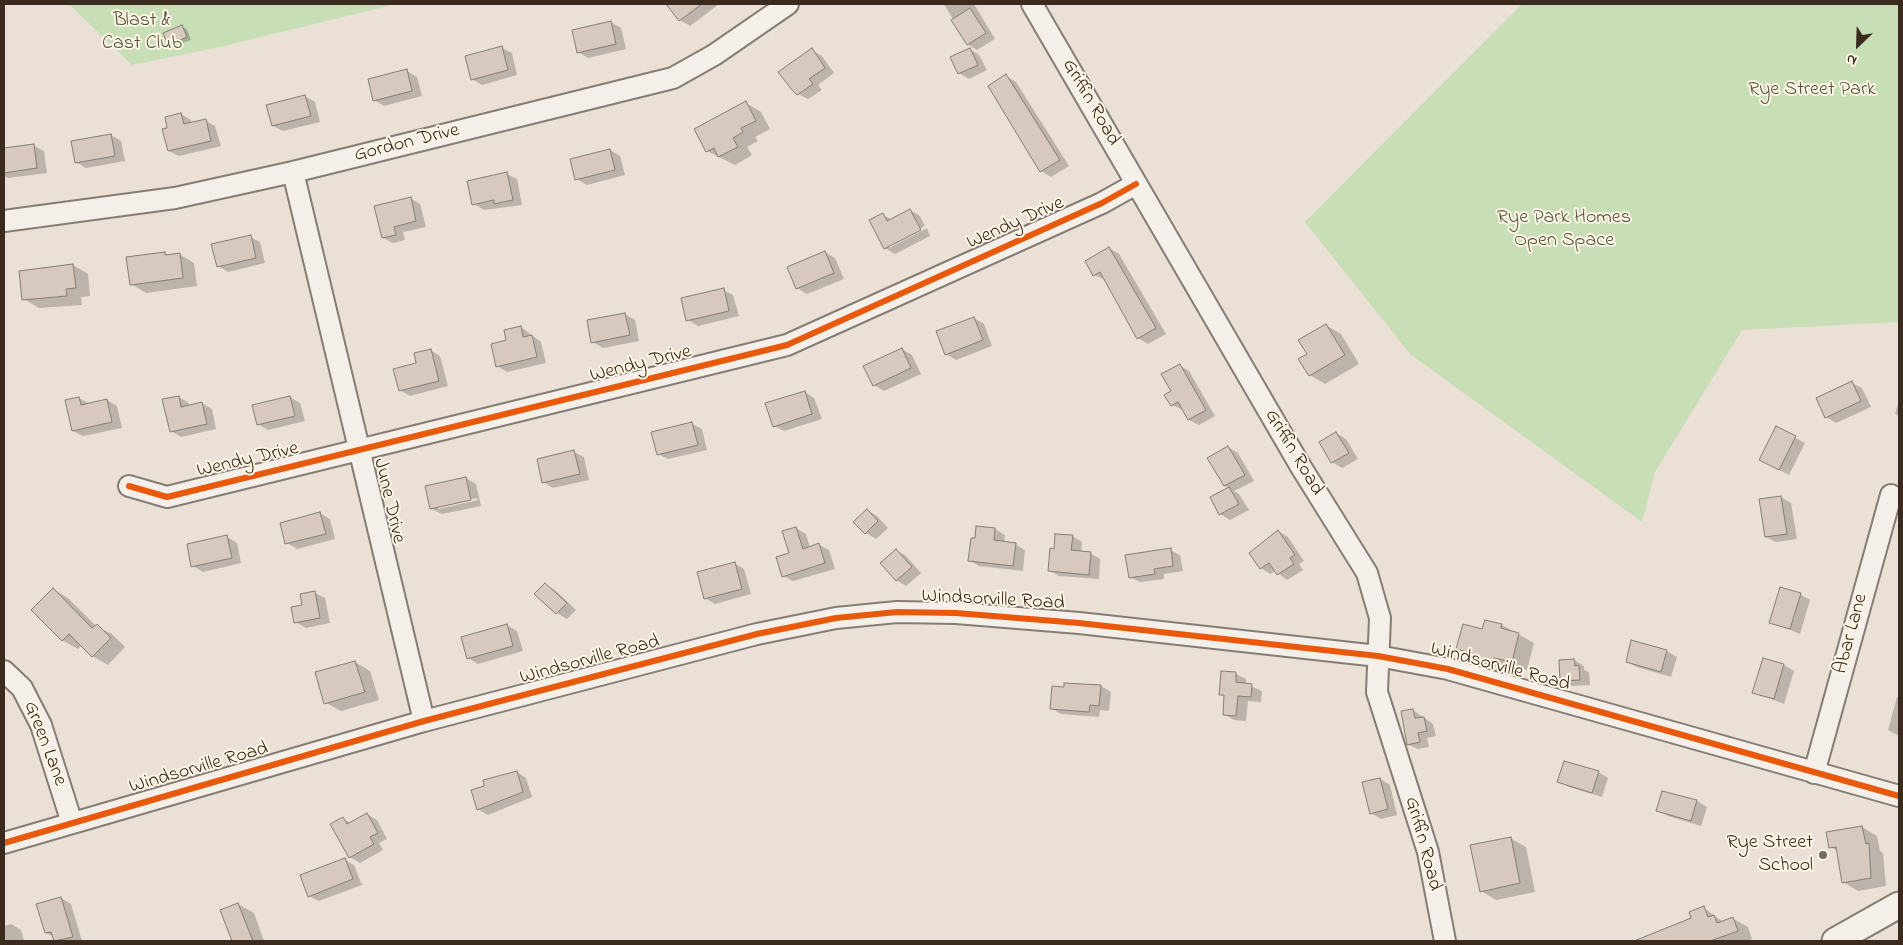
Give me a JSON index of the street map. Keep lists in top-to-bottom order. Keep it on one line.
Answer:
{"streets":{"street":["Griffin Road","Gordon Drive","Wendy Drive","June Drive","Windsorville Road","Abar Lane","Green Lane"]},"crossings":[["Griffin Road","Wendy Drive"],["Griffin Road","Windsorville Road"],["Gordon Drive","June Drive"],["Wendy Drive","June Drive"],["June Drive","Windsorville Road"],["Windsorville Road","Abar Lane"],["Windsorville Road","Green Lane"]],"parks":["Blast & Cast Club","Rye Street Park","Rye Park Homes Open Space"],"places":["Rye Street School"],"north":"bottom left"}
